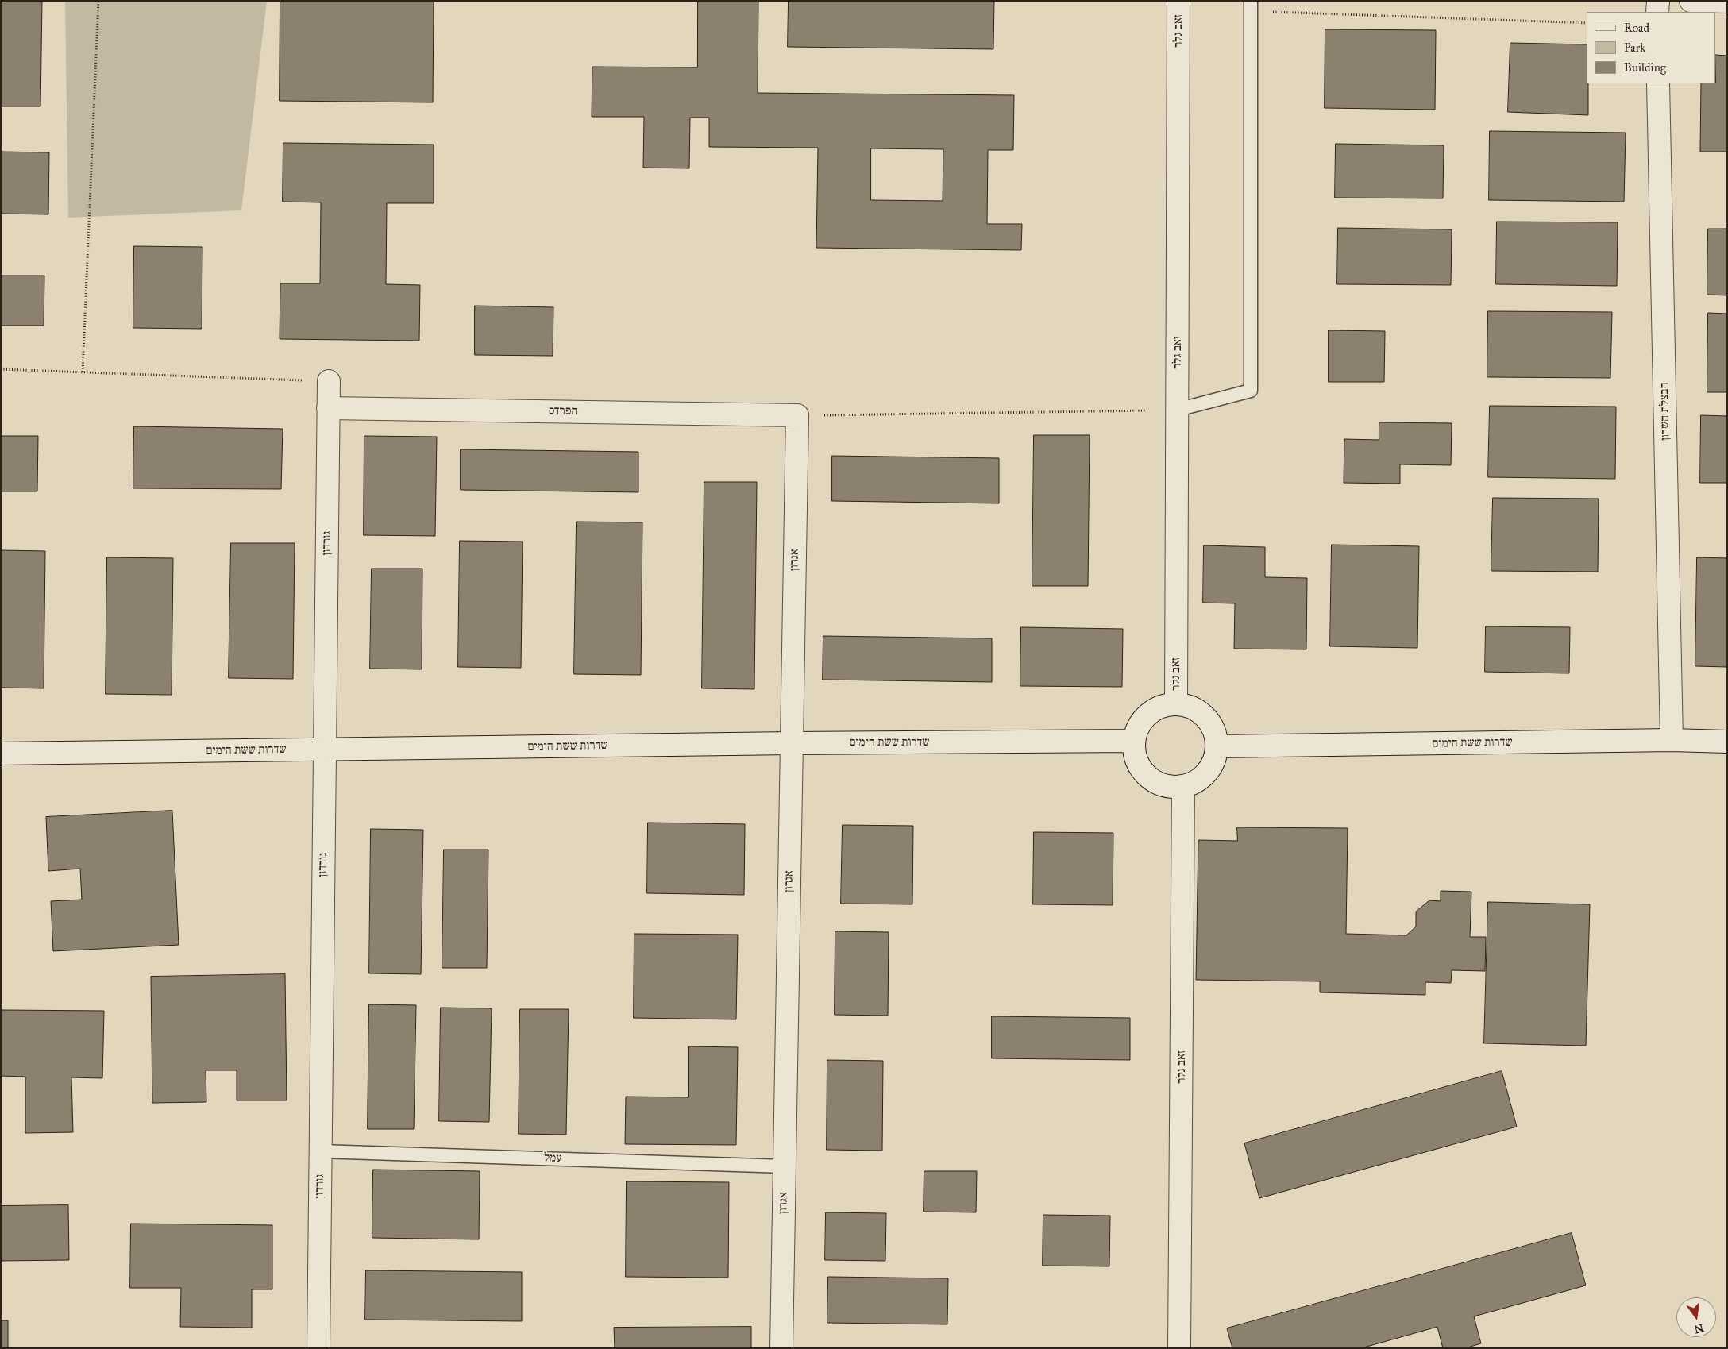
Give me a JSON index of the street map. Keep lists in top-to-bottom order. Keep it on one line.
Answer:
{"streets":{"street":["זאב גלר","הפרדס","חבצלת השרון","גורדון","אגרון","שדרות ששת הימים"],"lane":["עמל"]},"crossings":[["זאב גלר","שדרות ששת הימים"],["הפרדס","גורדון"],["הפרדס","אגרון"],["חבצלת השרון","שדרות ששת הימים"],["גורדון","שדרות ששת הימים"],["גורדון","עמל"],["אגרון","שדרות ששת הימים"],["אגרון","עמל"]],"legend":["Road","Park","Building"],"north":"bottom"}
